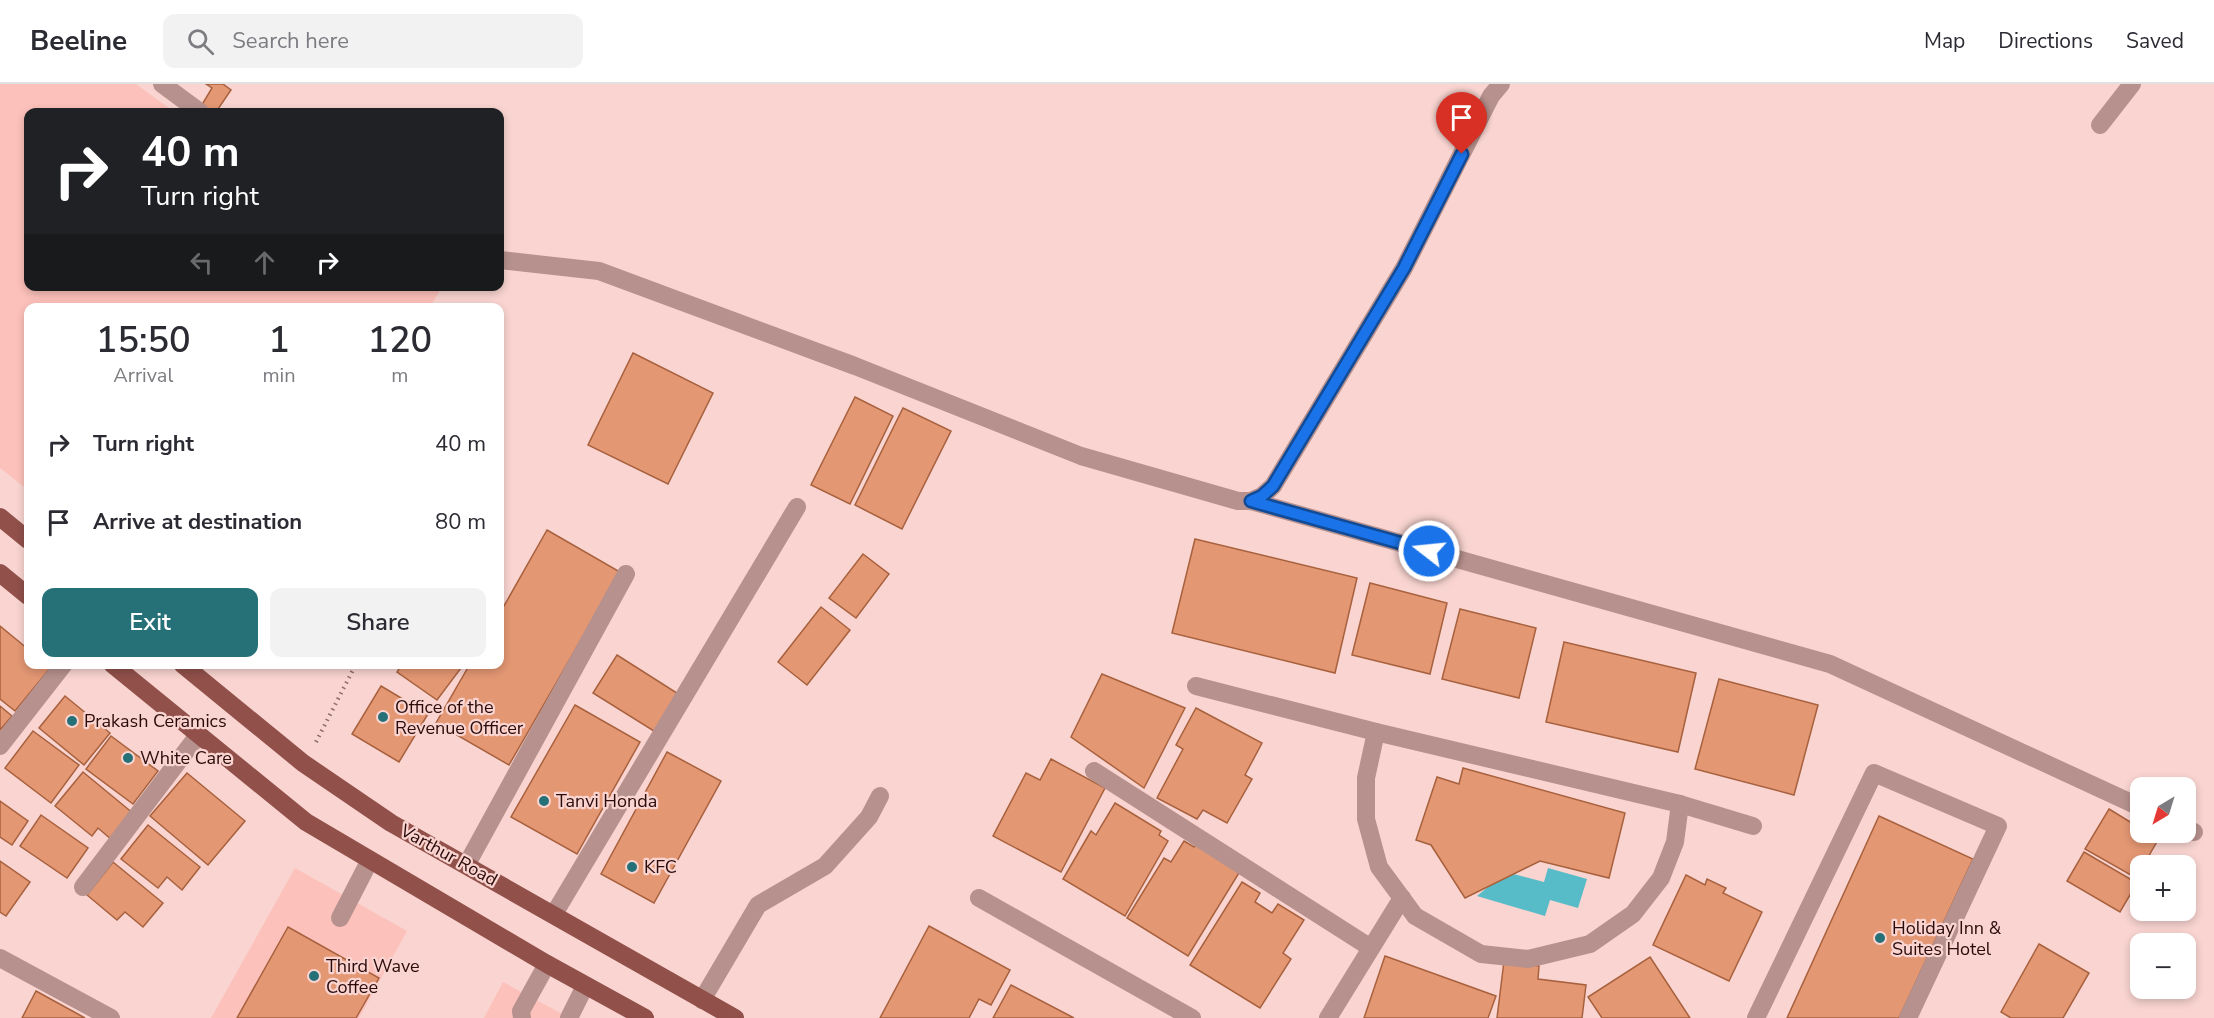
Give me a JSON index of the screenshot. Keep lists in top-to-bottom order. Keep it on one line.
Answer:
{"streets":{"main road":["Varthur Road"]},"places":["Office of the Revenue Officer","Prakash Ceramics","White Care","Tanvi Honda","KFC","Holiday Inn & Suites Hotel","Third Wave Coffee"],"north":"bottom left","page":{"header":"Beeline","search":"Search here","nav":["Map","Directions","Saved"],"turn":["40 m","Turn right"],"eta":["15:50","Arrival","1","min","120","m"],"list":[{"name":"Turn right","value":"40 m"},{"name":"Arrive at destination","value":"80 m"}],"buttons":["Exit","Share"],"map_buttons":["+","−"]}}
